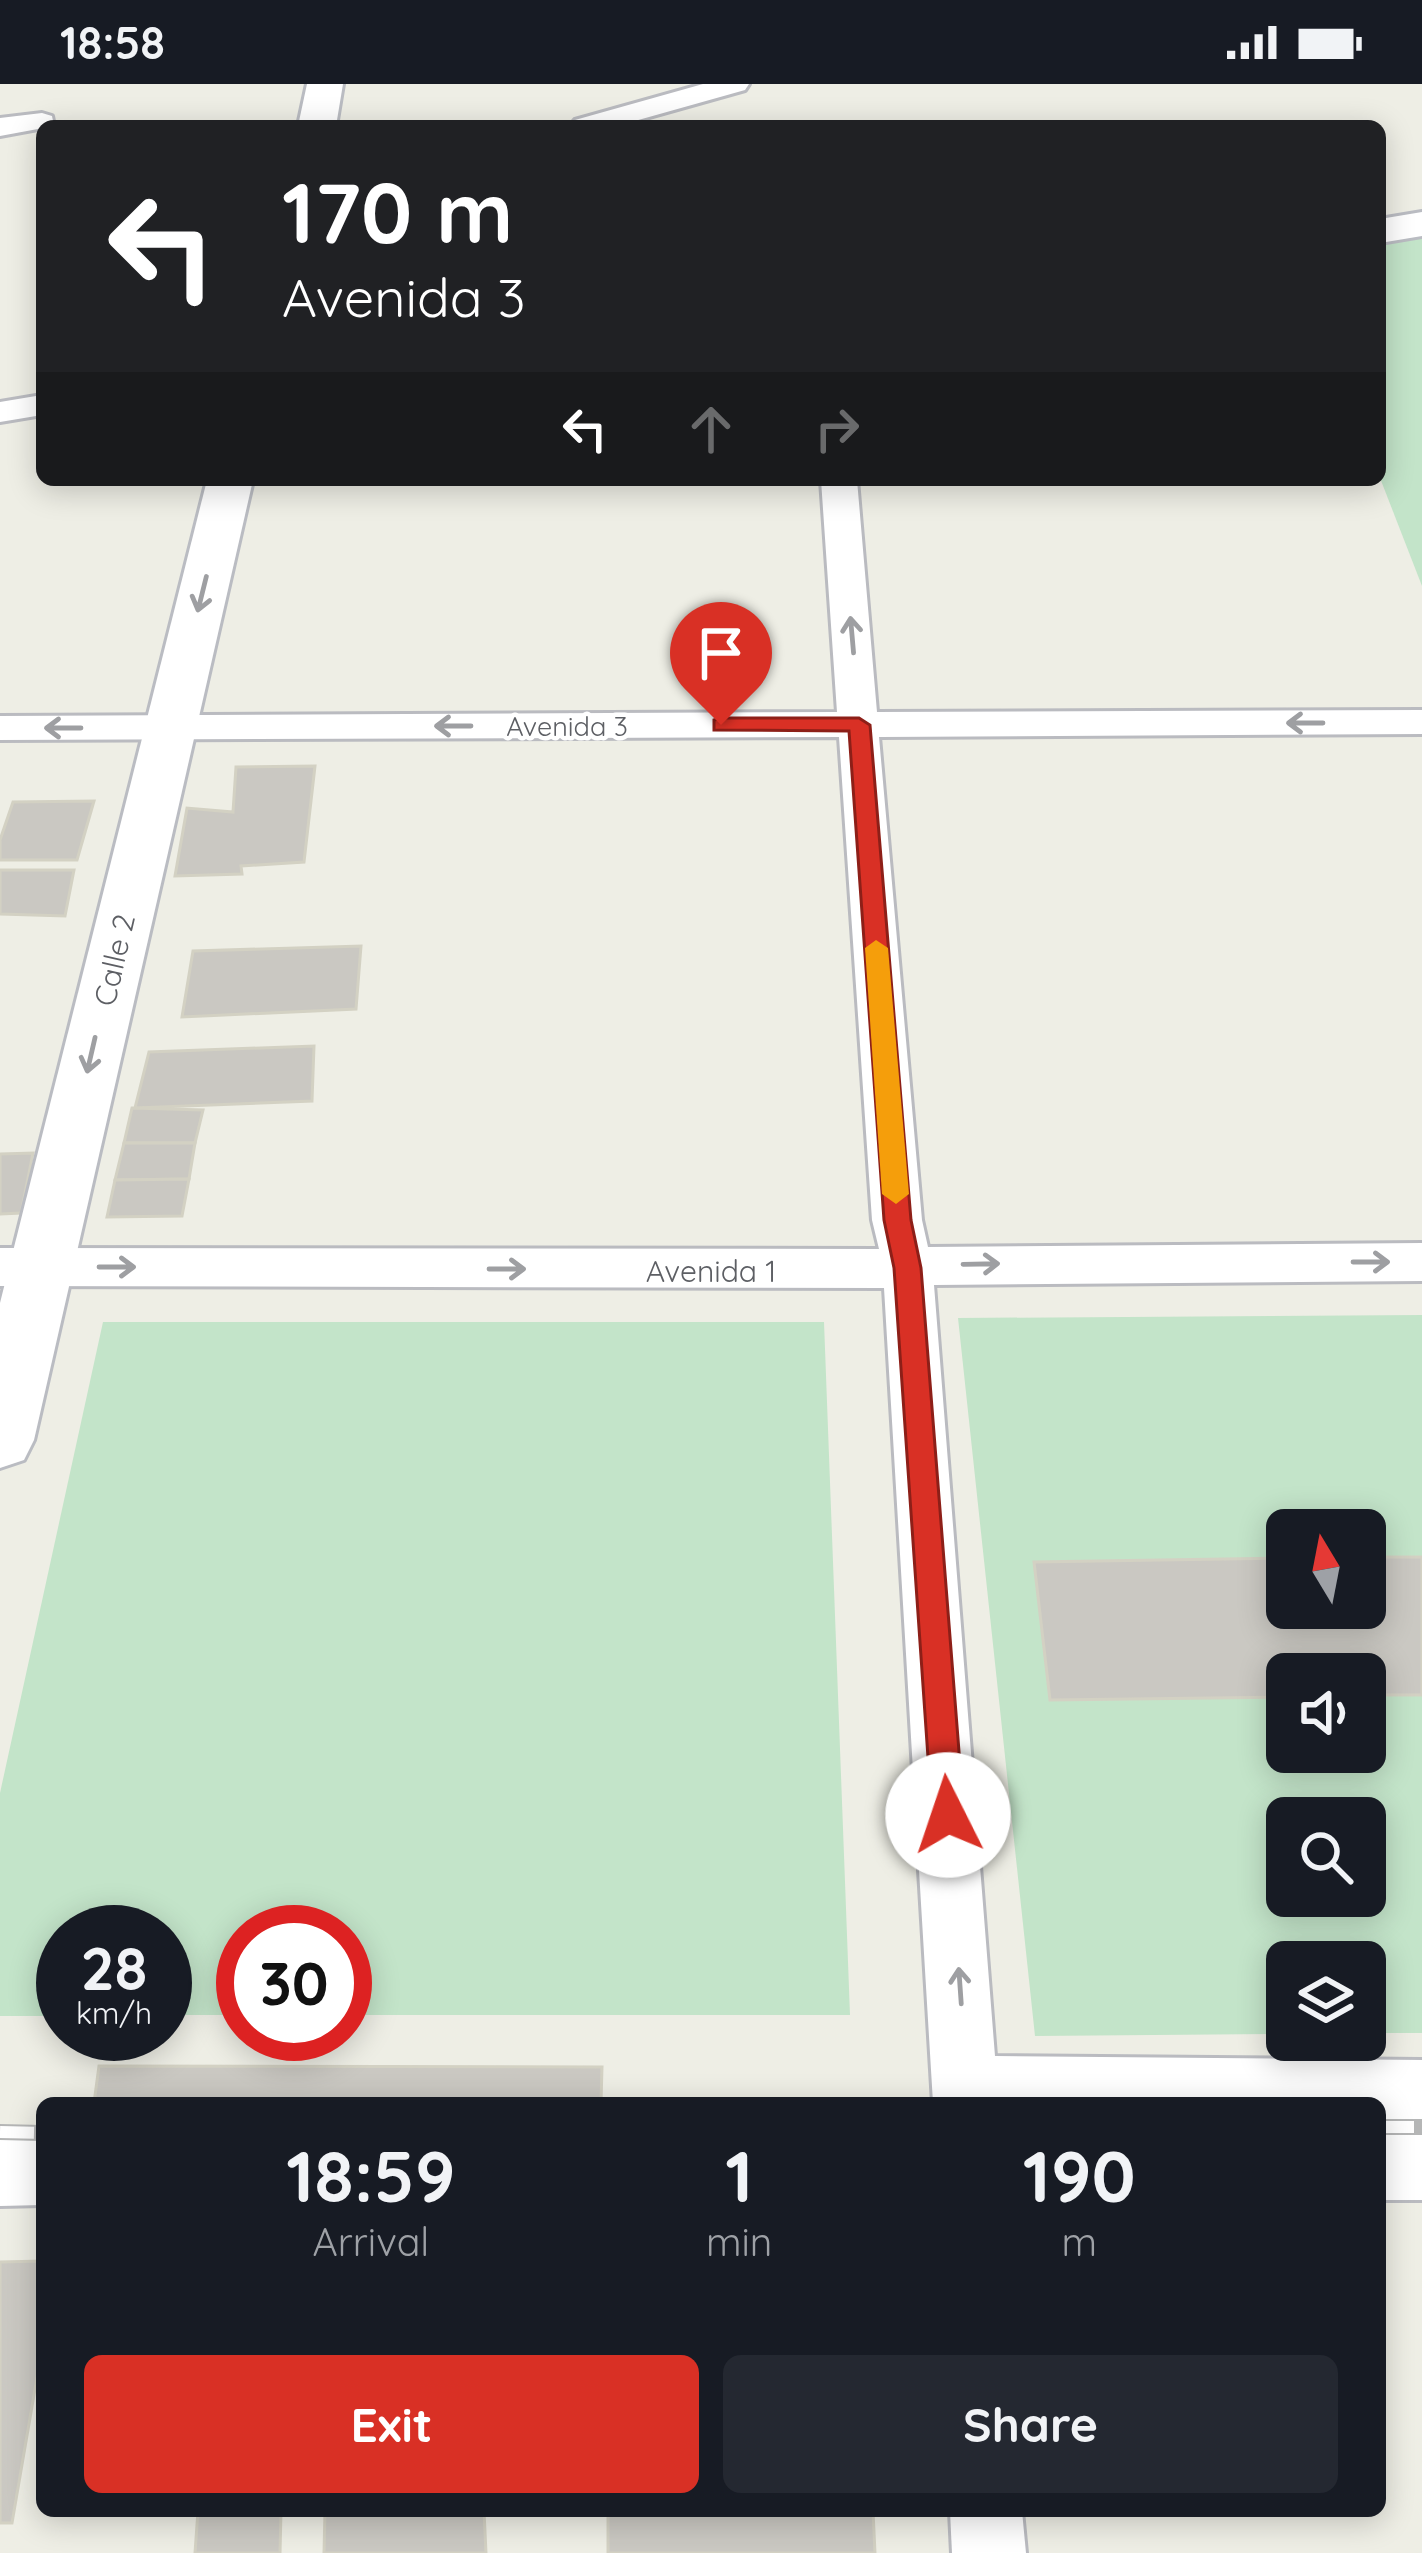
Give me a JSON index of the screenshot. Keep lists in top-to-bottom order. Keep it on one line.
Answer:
{"streets":{"street":["Avenida 3","Calle 2","Avenida 1"]},"crossings":[["Avenida 3","Calle 2"],["Calle 2","Avenida 1"]],"one_way":["Avenida 3","Calle 2","Avenida 1"],"north":"top","page":{"status":"18:58","turn":["170 m","Avenida 3"],"speed":"28 km/h","limit":"30","eta":["18:59","Arrival","1","min","190","m"],"buttons":["Exit","Share"]}}
